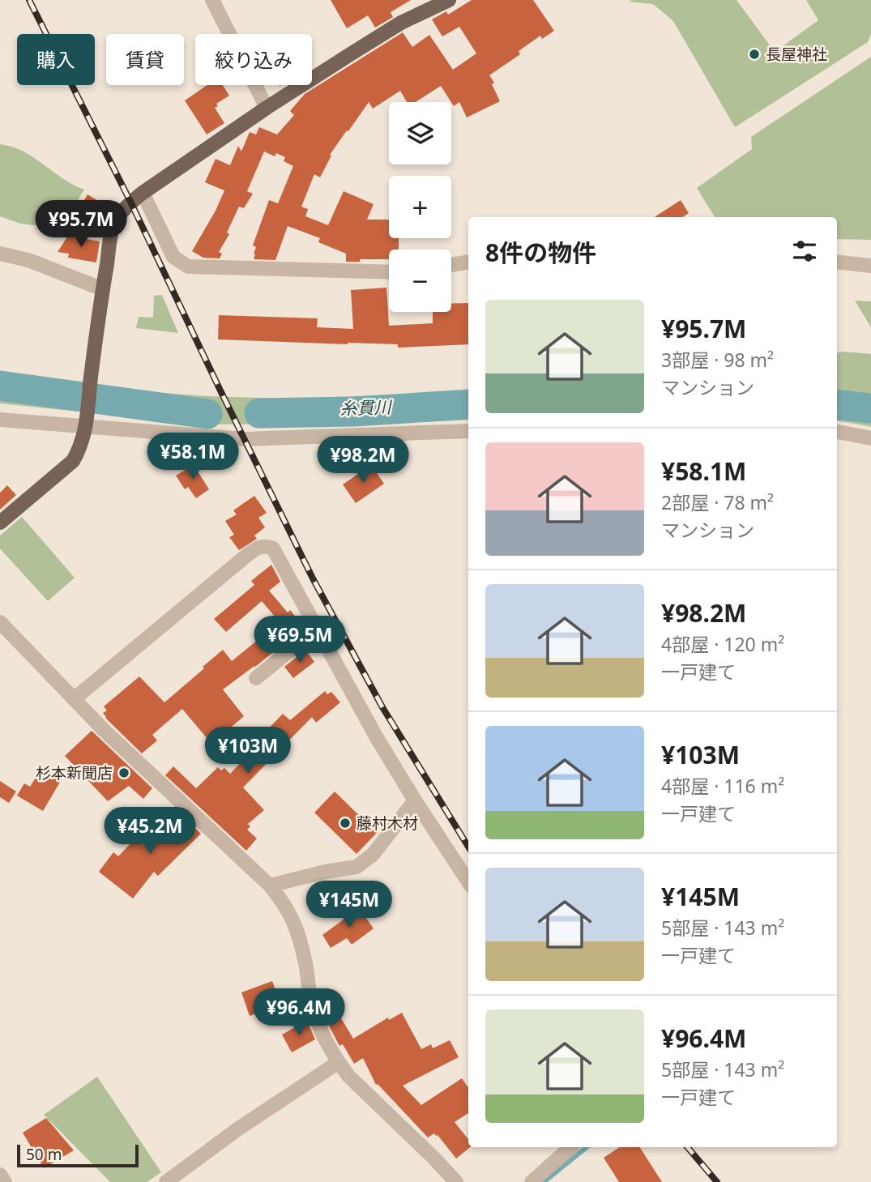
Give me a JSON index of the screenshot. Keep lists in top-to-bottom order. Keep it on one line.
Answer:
{"water":["糸貫川"],"places":["長屋神社","杉本新聞店","藤村木材"],"scale_bar":"50 m","page":{"chip":["購入","賃貸","絞り込み"],"map_buttons":["+","−"],"price":["¥95.7M","¥58.1M","¥98.2M","¥69.5M","¥103M","¥45.2M","¥145M","¥96.4M"],"heading":"8件の物件","list":[{"name":"¥95.7M","note":"3部屋 · 98 m² · マンション"},{"name":"¥58.1M","note":"2部屋 · 78 m² · マンション"},{"name":"¥98.2M","note":"4部屋 · 120 m² · 一戸建て"},{"name":"¥103M","note":"4部屋 · 116 m² · 一戸建て"},{"name":"¥145M","note":"5部屋 · 143 m² · 一戸建て"},{"name":"¥96.4M","note":"5部屋 · 143 m² · 一戸建て"}],"scale":"50 m"}}
